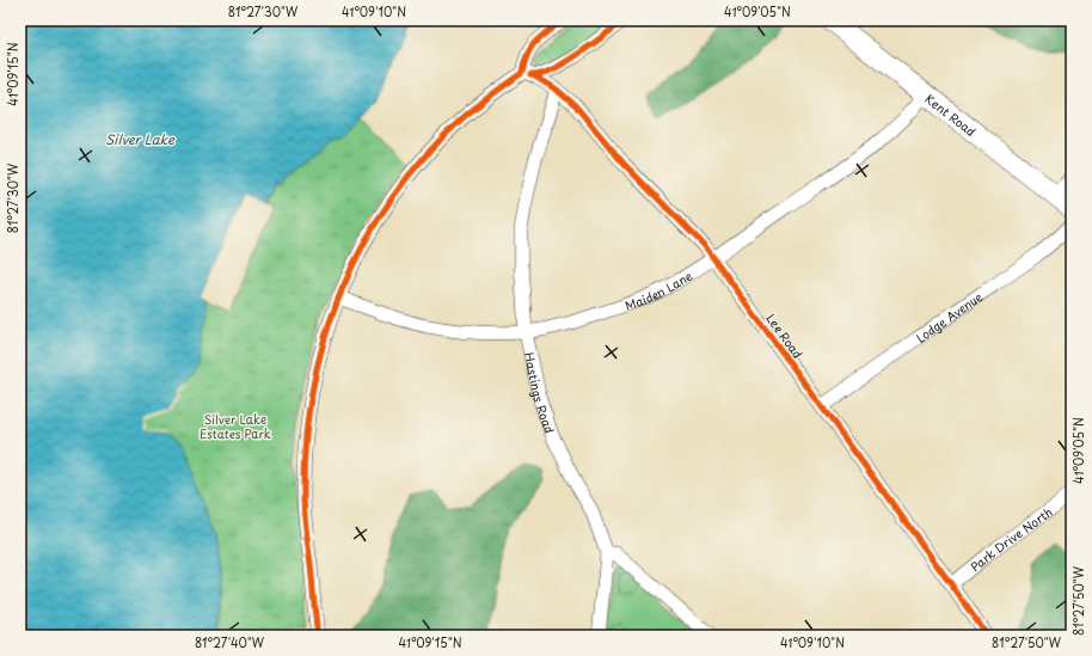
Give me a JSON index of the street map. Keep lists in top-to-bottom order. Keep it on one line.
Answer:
{"streets":{"main road":["Kent Road"],"street":["Maiden Lane","Lodge Avenue","Lee Road","Hastings Road","Park Drive North"]},"crossings":[["Kent Road","Maiden Lane"],["Maiden Lane","Lee Road"],["Maiden Lane","Hastings Road"],["Lodge Avenue","Lee Road"],["Lee Road","Hastings Road"],["Lee Road","Park Drive North"]],"water":["Silver Lake"],"parks":["Silver Lake Estates Park"],"coordinates":["81°27'30\"W","41°09'10\"N","41°09'05\"N","41°09'15\"N","81°27'50\"W","81°27'40\"W"]}
